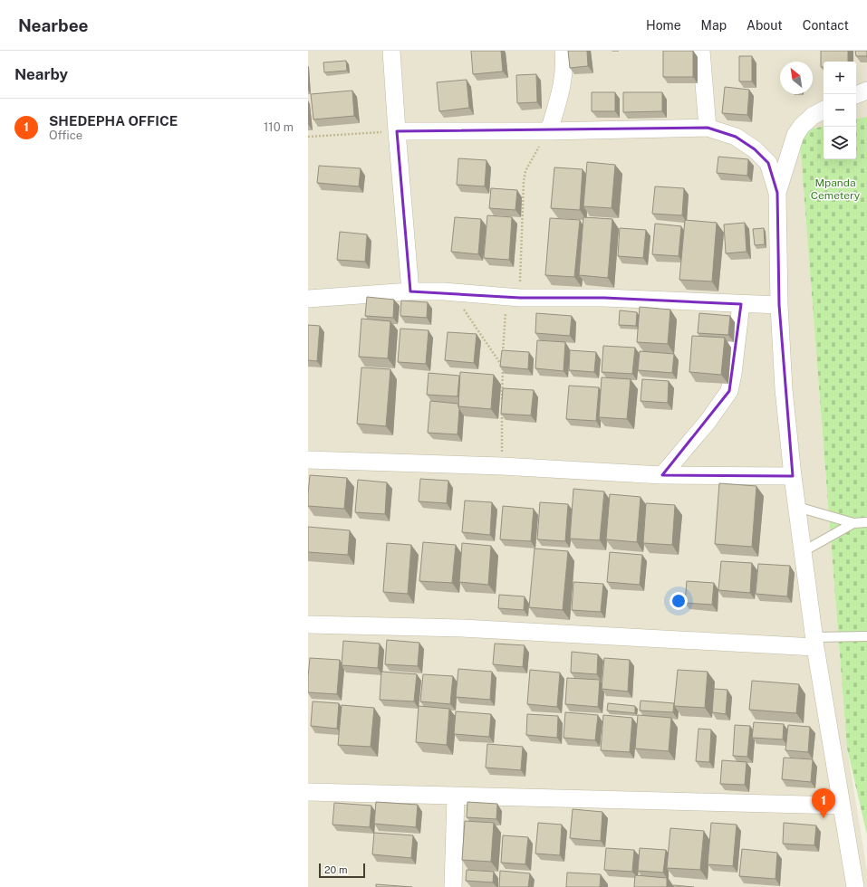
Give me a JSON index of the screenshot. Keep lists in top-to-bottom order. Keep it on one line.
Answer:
{"parks":["Mpanda Cemetery"],"scale_bar":"20 m","north":"top left","page":{"header":"Nearbee","nav":["Home","Map","About","Contact"],"heading":"Nearby","map_buttons":["+","−"],"list":[{"mark":"1","name":"SHEDEPHA OFFICE","note":"Office","value":"110 m"}],"pins":"1","scale":"20 m"}}
